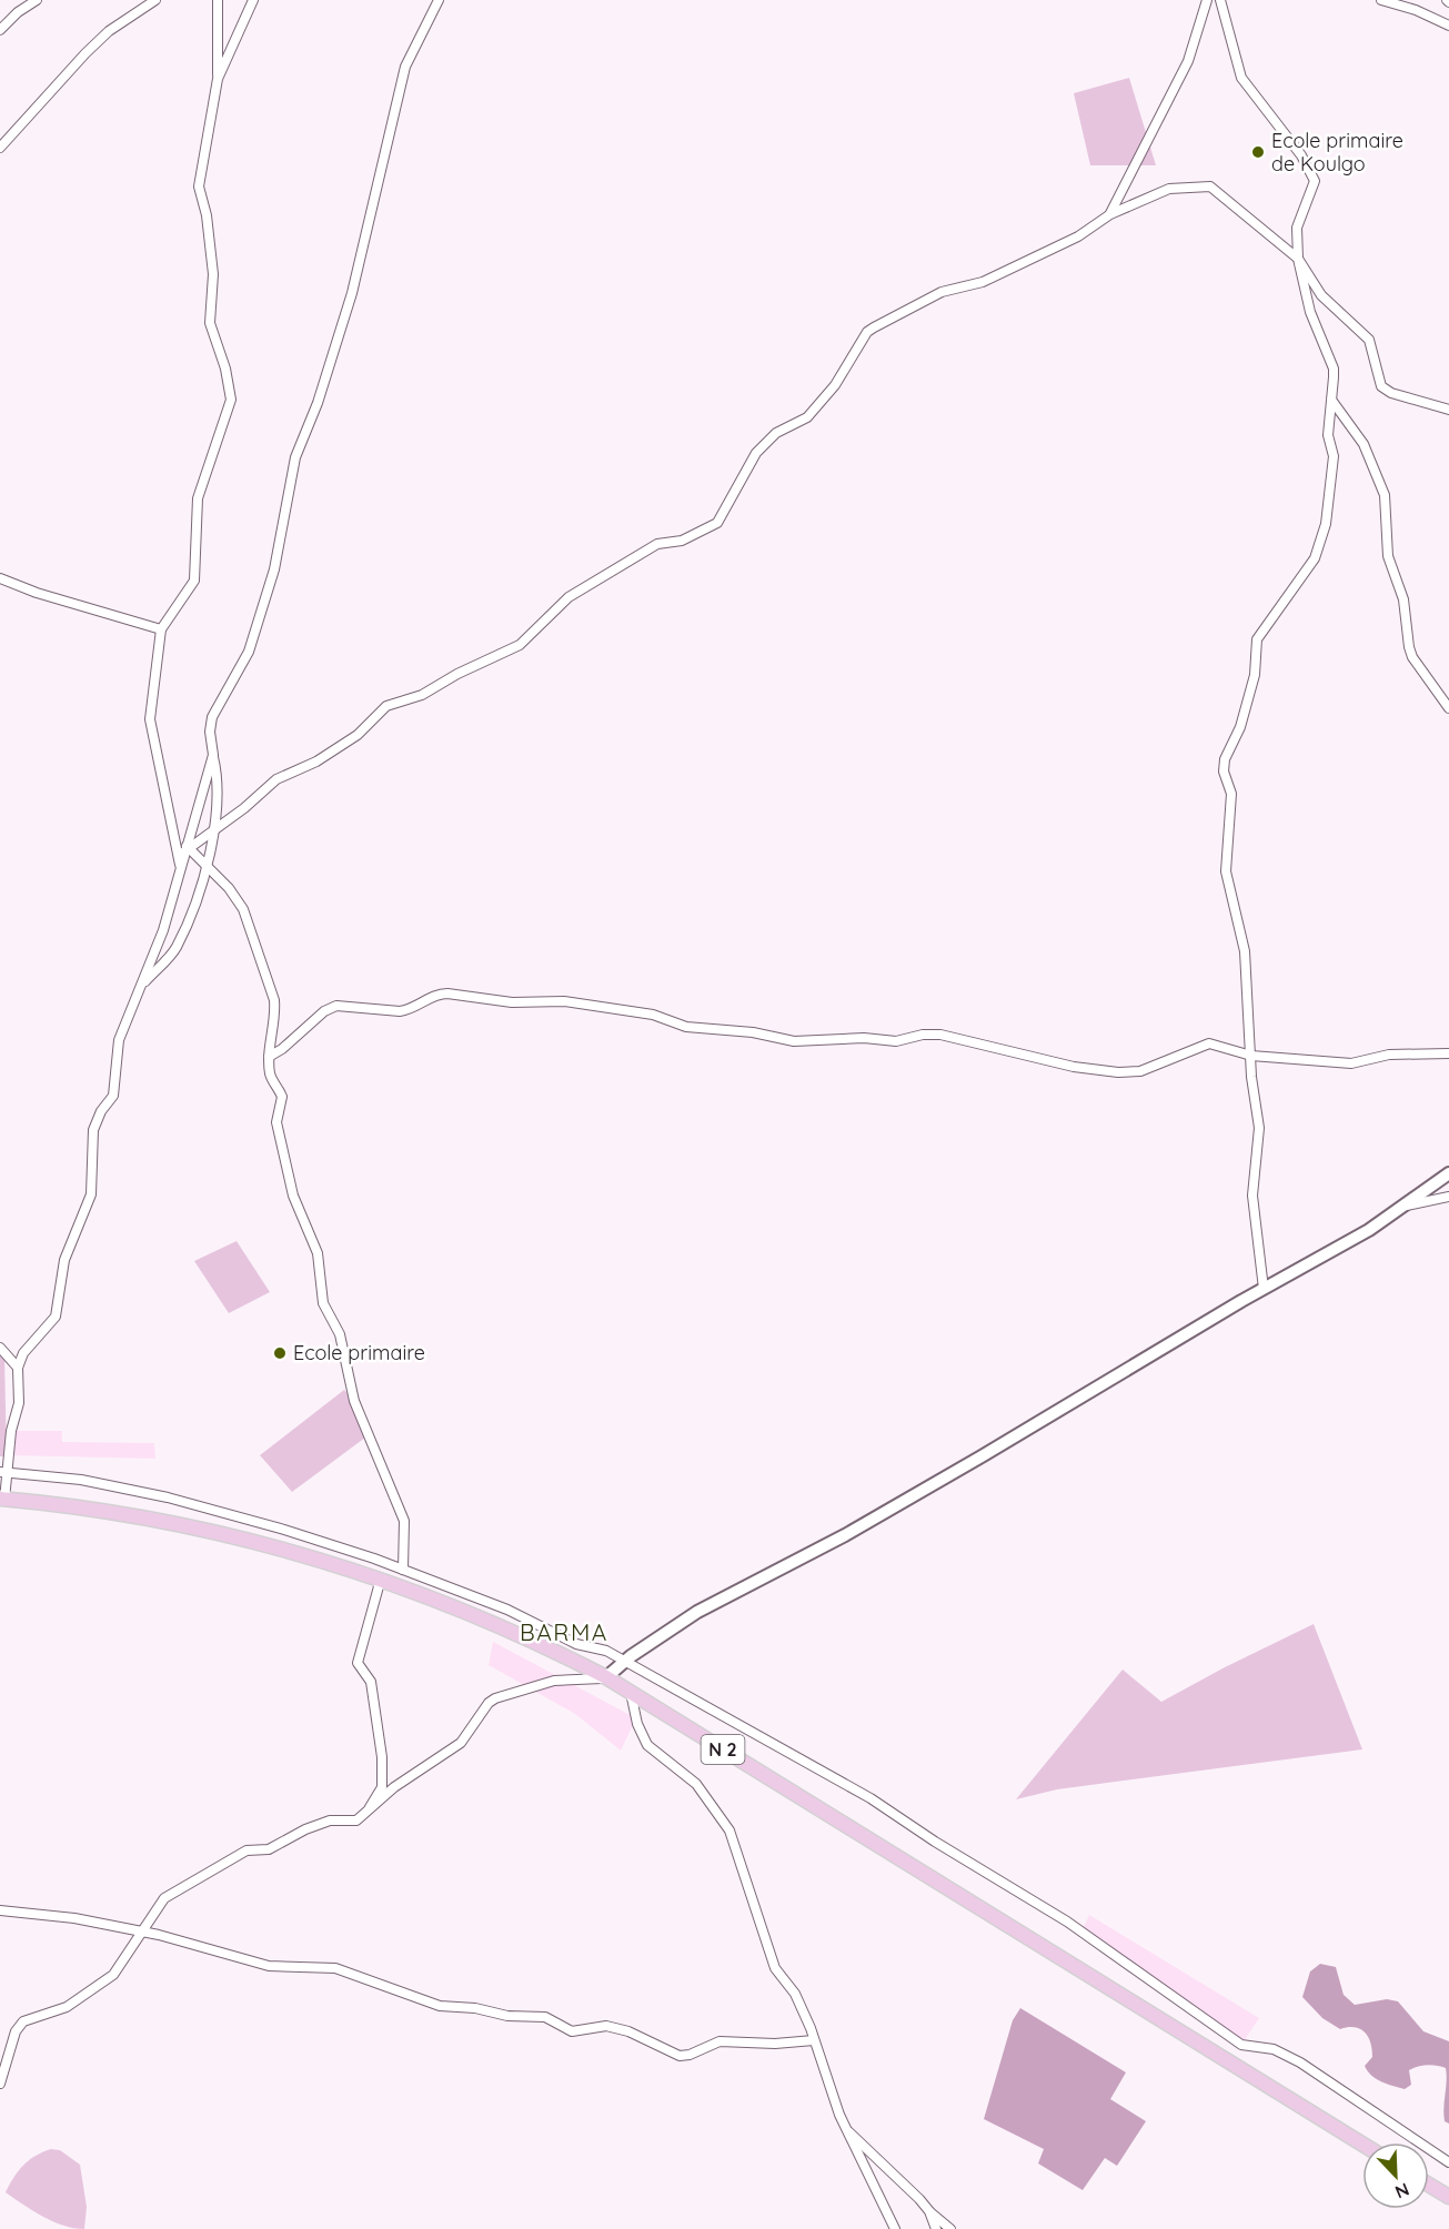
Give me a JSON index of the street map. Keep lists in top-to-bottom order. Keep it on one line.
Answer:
{"streets":{"main road":["N 2"]},"districts":["BARMA"],"places":["Ecole primaire de Koulgo","Ecole primaire"],"north":"bottom right"}
